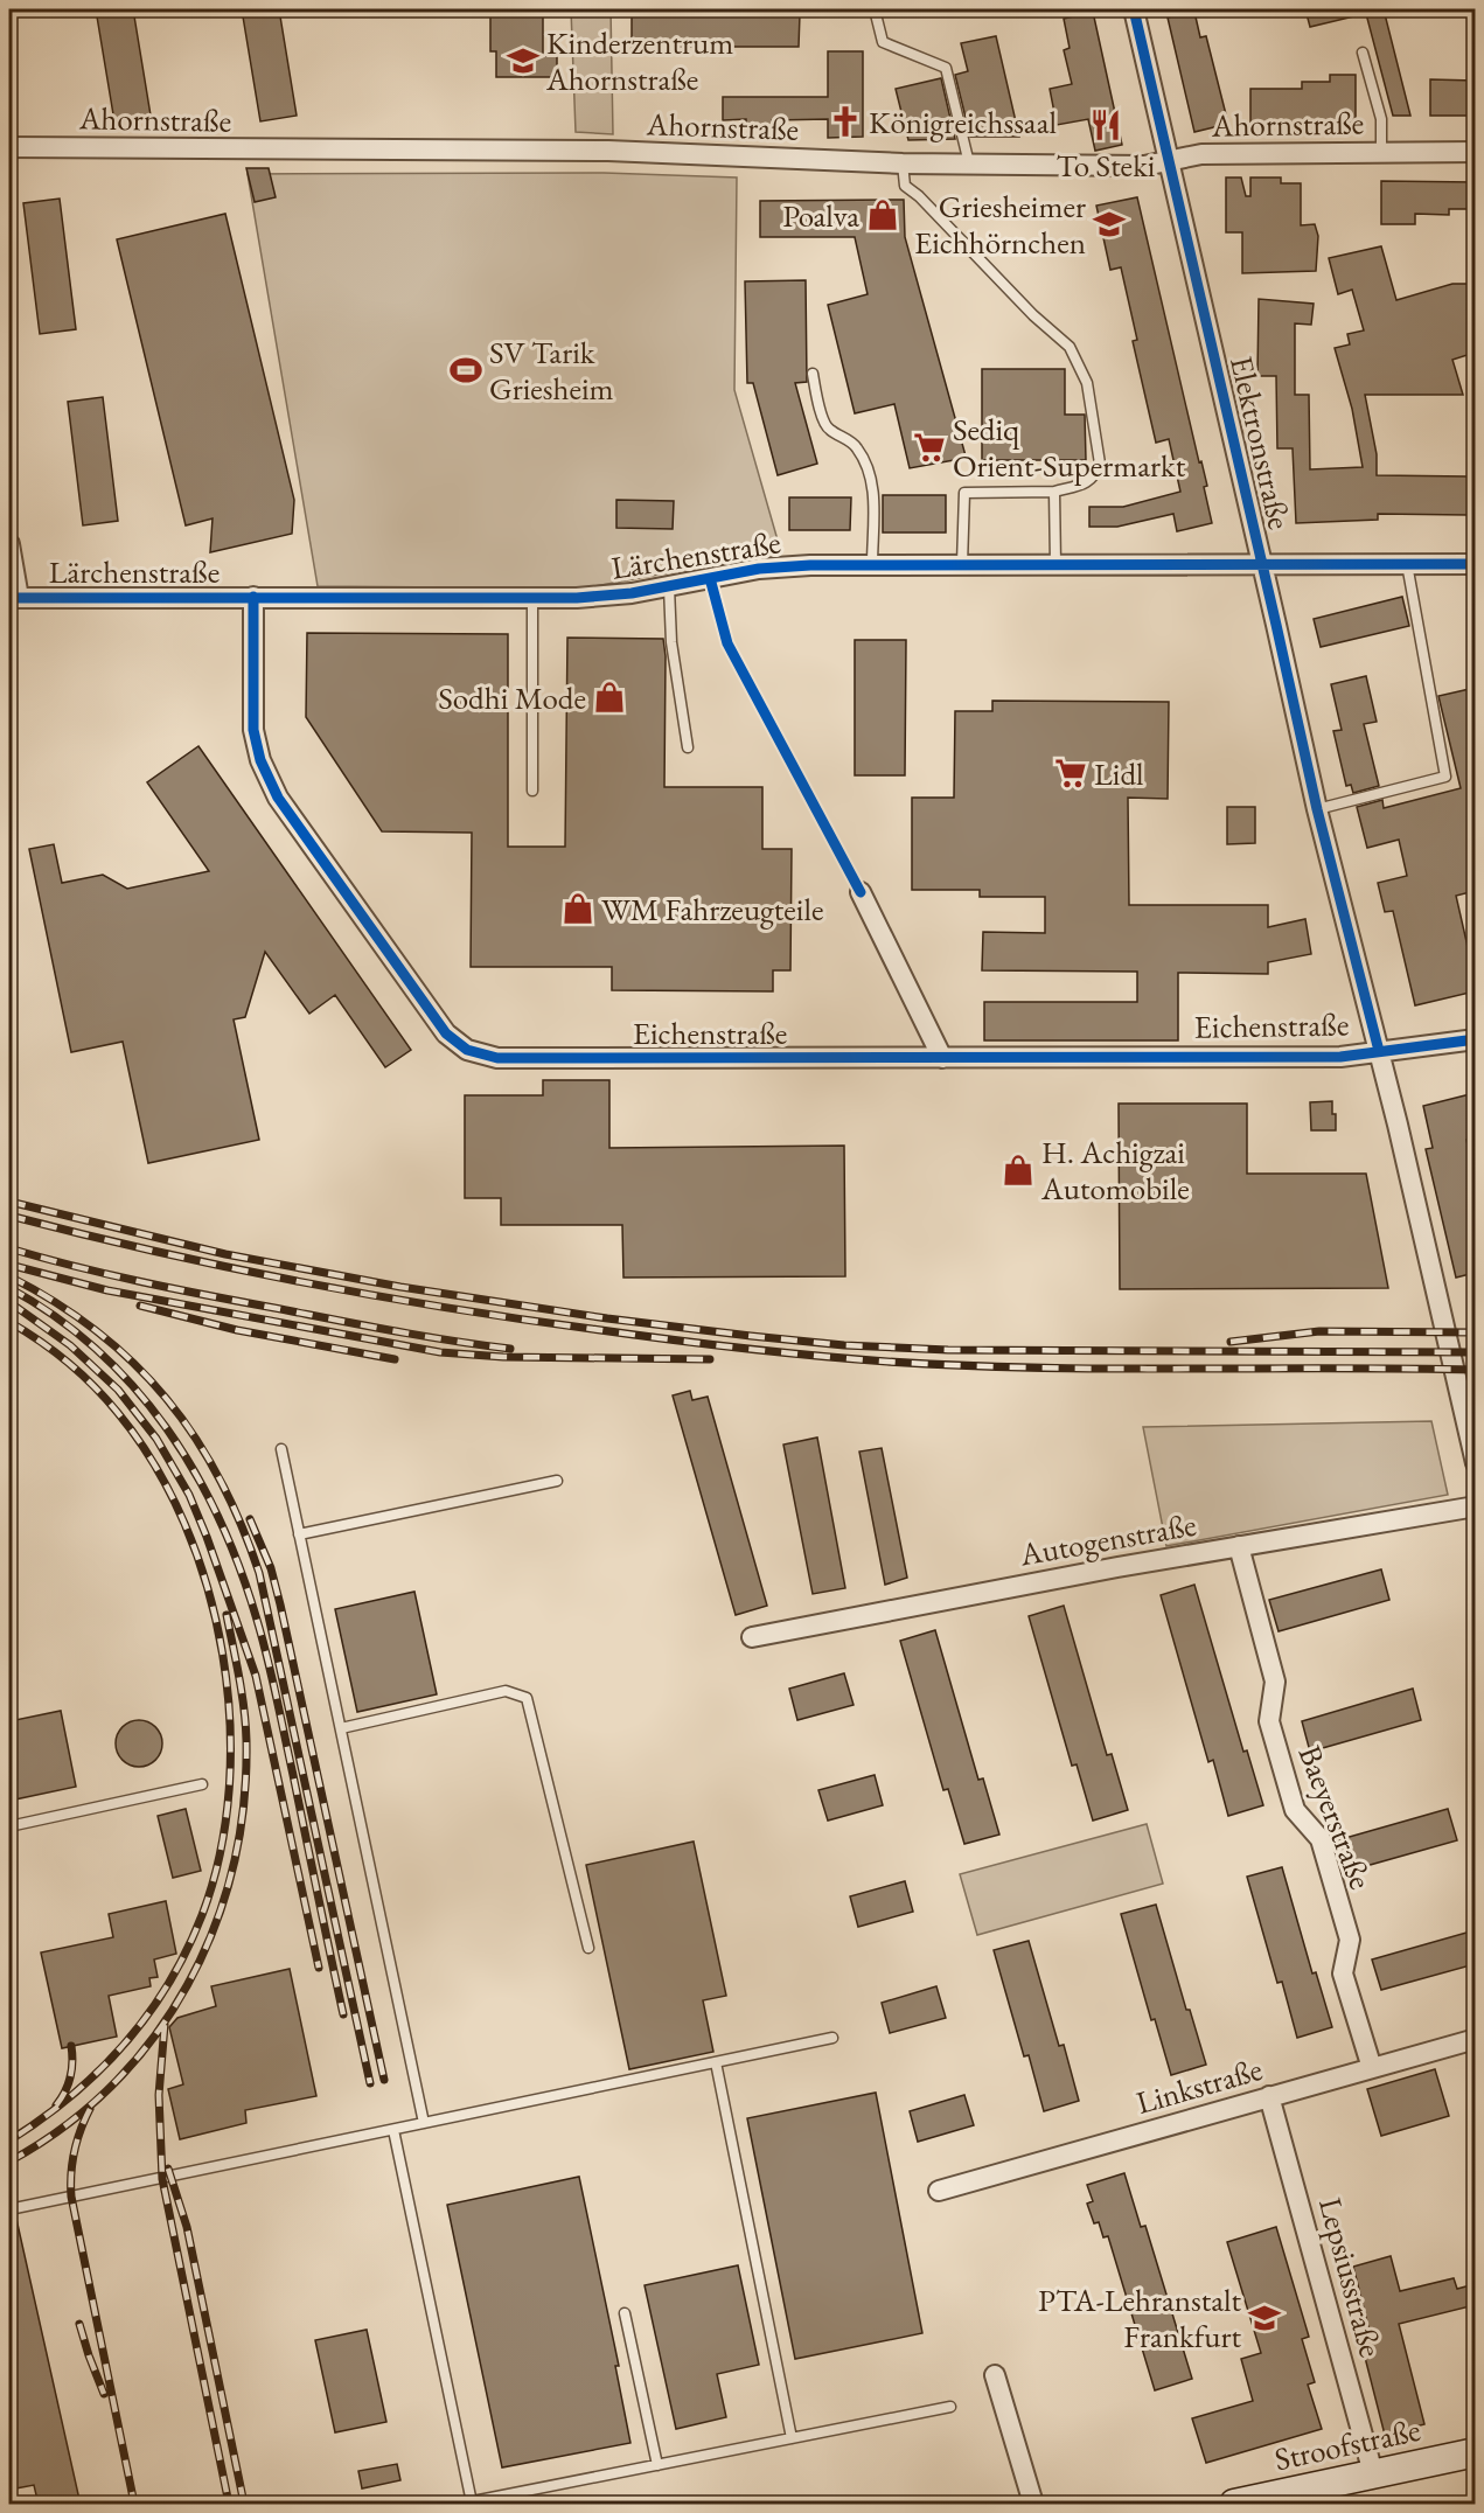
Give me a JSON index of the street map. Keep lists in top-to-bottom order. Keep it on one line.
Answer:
{"streets":{"street":["Ahornstraße","Elektronstraße","Lärchenstraße","Eichenstraße","Autogenstraße","Baeyerstraße","Linkstraße","Lepsiusstraße","Stroofstraße"]},"crossings":[["Ahornstraße","Elektronstraße"],["Elektronstraße","Lärchenstraße"],["Elektronstraße","Eichenstraße"],["Lärchenstraße","Eichenstraße"],["Autogenstraße","Baeyerstraße"],["Baeyerstraße","Linkstraße"],["Linkstraße","Lepsiusstraße"],["Lepsiusstraße","Stroofstraße"]],"places":{"school or university":["Kinderzentrum Ahornstraße","Griesheimer Eichhörnchen","PTA-Lehranstalt Frankfurt"],"church":["Königreichssaal"],"restaurant":["To Steki"],"shop":["Poalva","Sodhi Mode","WM Fahrzeugteile","H. Achigzai Automobile"],"sports":["SV Tarik Griesheim"],"supermarket":["Sediq Orient-Supermarkt","Lidl"]}}
